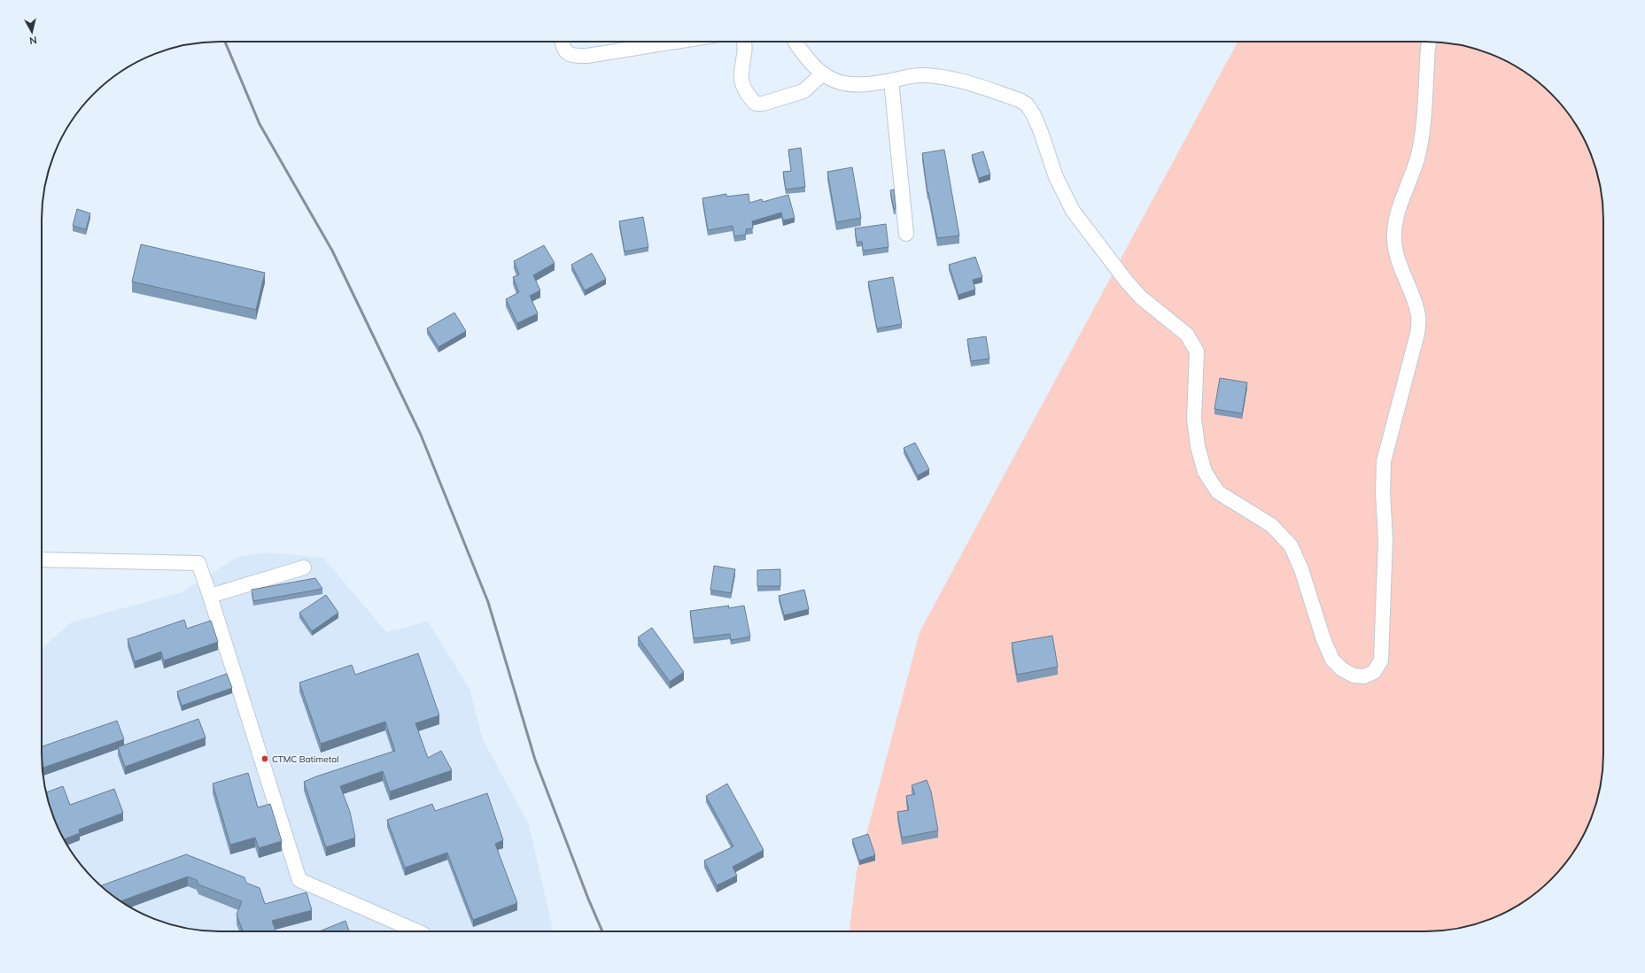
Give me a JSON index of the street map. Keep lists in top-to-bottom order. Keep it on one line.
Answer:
{"places":["CTMC Batimetal"],"north":"bottom"}
